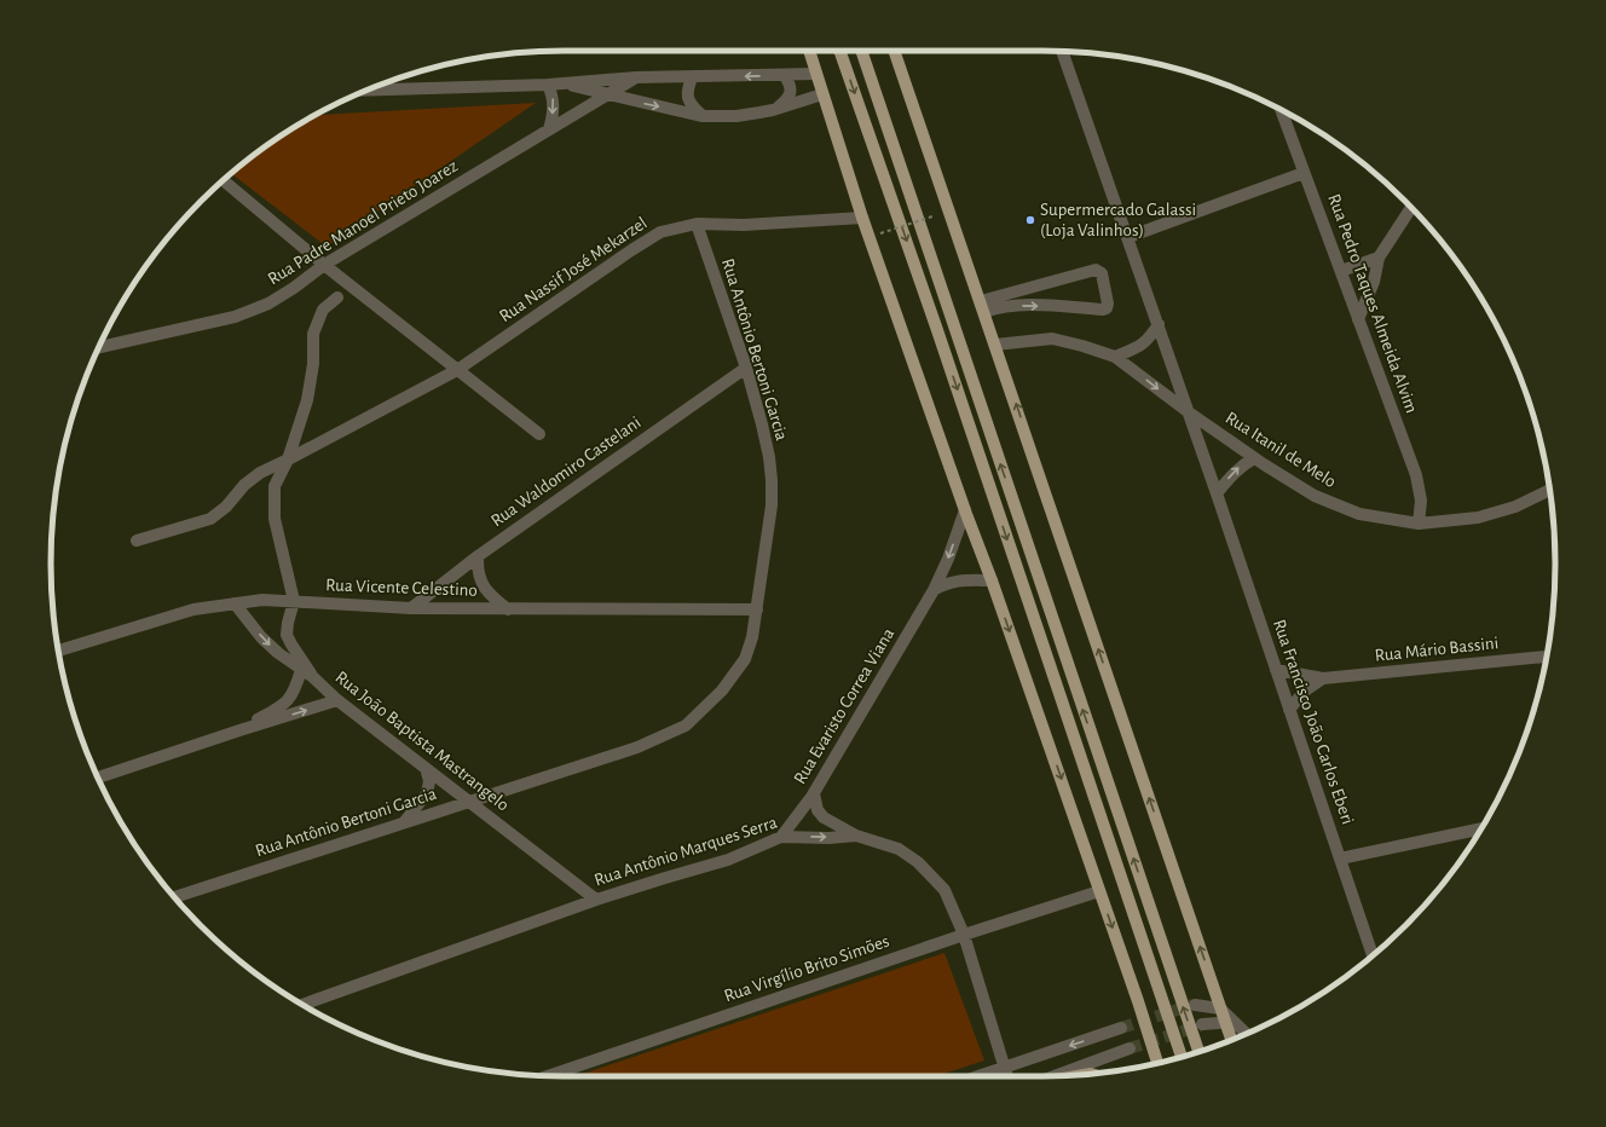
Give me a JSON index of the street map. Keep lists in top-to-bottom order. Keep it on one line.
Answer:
{"streets":{"street":["Rua Padre Manoel Prieto Joarez","Rua Nassif José Mekarzel","Rua Pedro Taques Almeida Alvim","Rua Antônio Bertoni Garcia","Rua Itanil de Melo","Rua Waldomiro Castelani","Rua Vicente Celestino","Rua Mário Bassini","Rua Evaristo Correa Viana","Rua Francisco João Carlos Eberi","Rua João Baptista Mastrangelo","Rua Antônio Marques Serra","Rua Virgílio Brito Simões"]},"crossings":[["Rua Nassif José Mekarzel","Rua Antônio Bertoni Garcia"],["Rua Pedro Taques Almeida Alvim","Rua Itanil de Melo"],["Rua Antônio Bertoni Garcia","Rua Waldomiro Castelani"],["Rua Antônio Bertoni Garcia","Rua Vicente Celestino"],["Rua Antônio Bertoni Garcia","Rua João Baptista Mastrangelo"],["Rua Itanil de Melo","Rua Francisco João Carlos Eberi"],["Rua Waldomiro Castelani","Rua Vicente Celestino"],["Rua Vicente Celestino","Rua João Baptista Mastrangelo"],["Rua Mário Bassini","Rua Francisco João Carlos Eberi"],["Rua Evaristo Correa Viana","Rua Antônio Marques Serra"],["Rua João Baptista Mastrangelo","Rua Antônio Marques Serra"],["Rua Antônio Marques Serra","Rua Virgílio Brito Simões"]],"places":["Supermercado Galassi (Loja Valinhos)"]}
